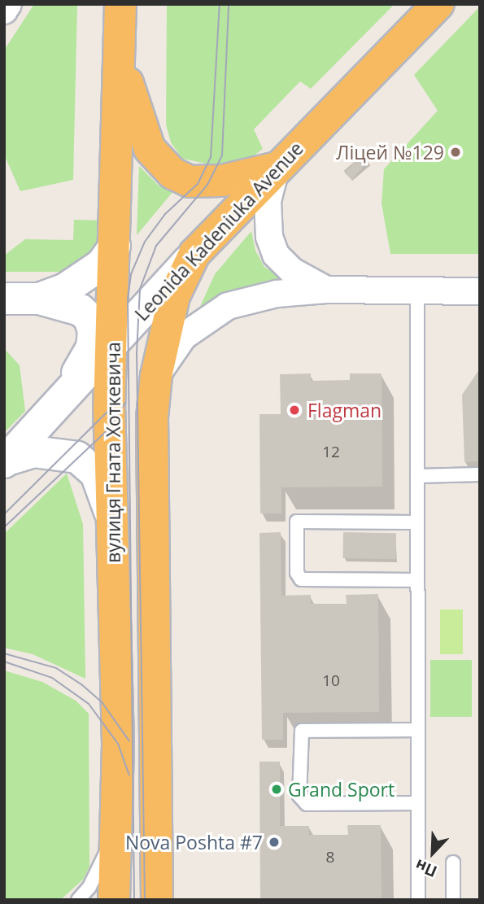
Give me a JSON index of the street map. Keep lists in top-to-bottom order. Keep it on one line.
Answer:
{"streets":{"highway":["Leonida Kadeniuka Avenue","вулиця Гната Хоткевича"]},"crossings":[["Leonida Kadeniuka Avenue","вулиця Гната Хоткевича"]],"places":["Ліцей №129","Flagman","Grand Sport","Nova Poshta #7"],"house_numbers":["12","10","8"],"north":"bottom left"}
